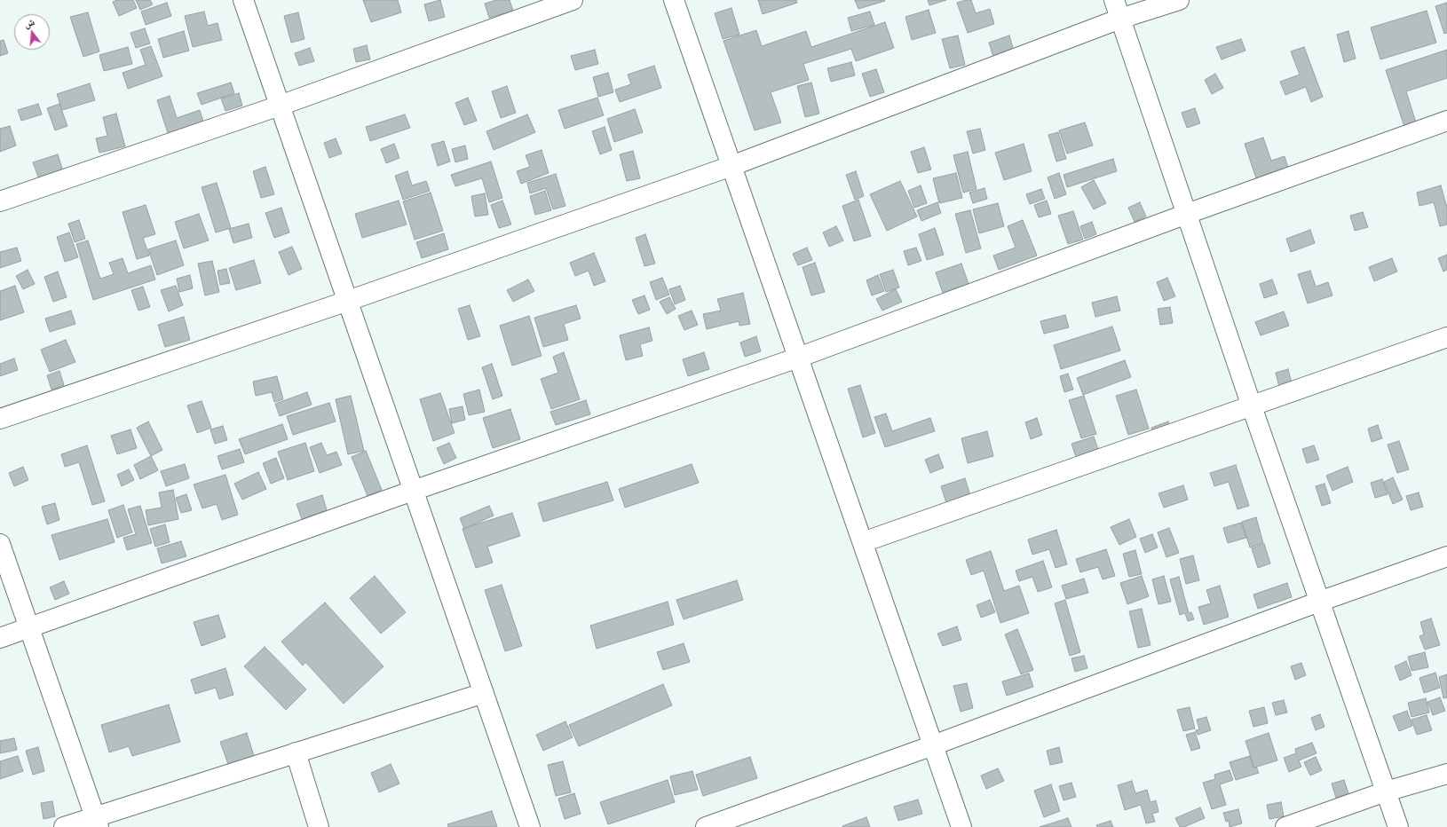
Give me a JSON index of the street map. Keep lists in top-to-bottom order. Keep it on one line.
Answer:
{"north":"top"}
